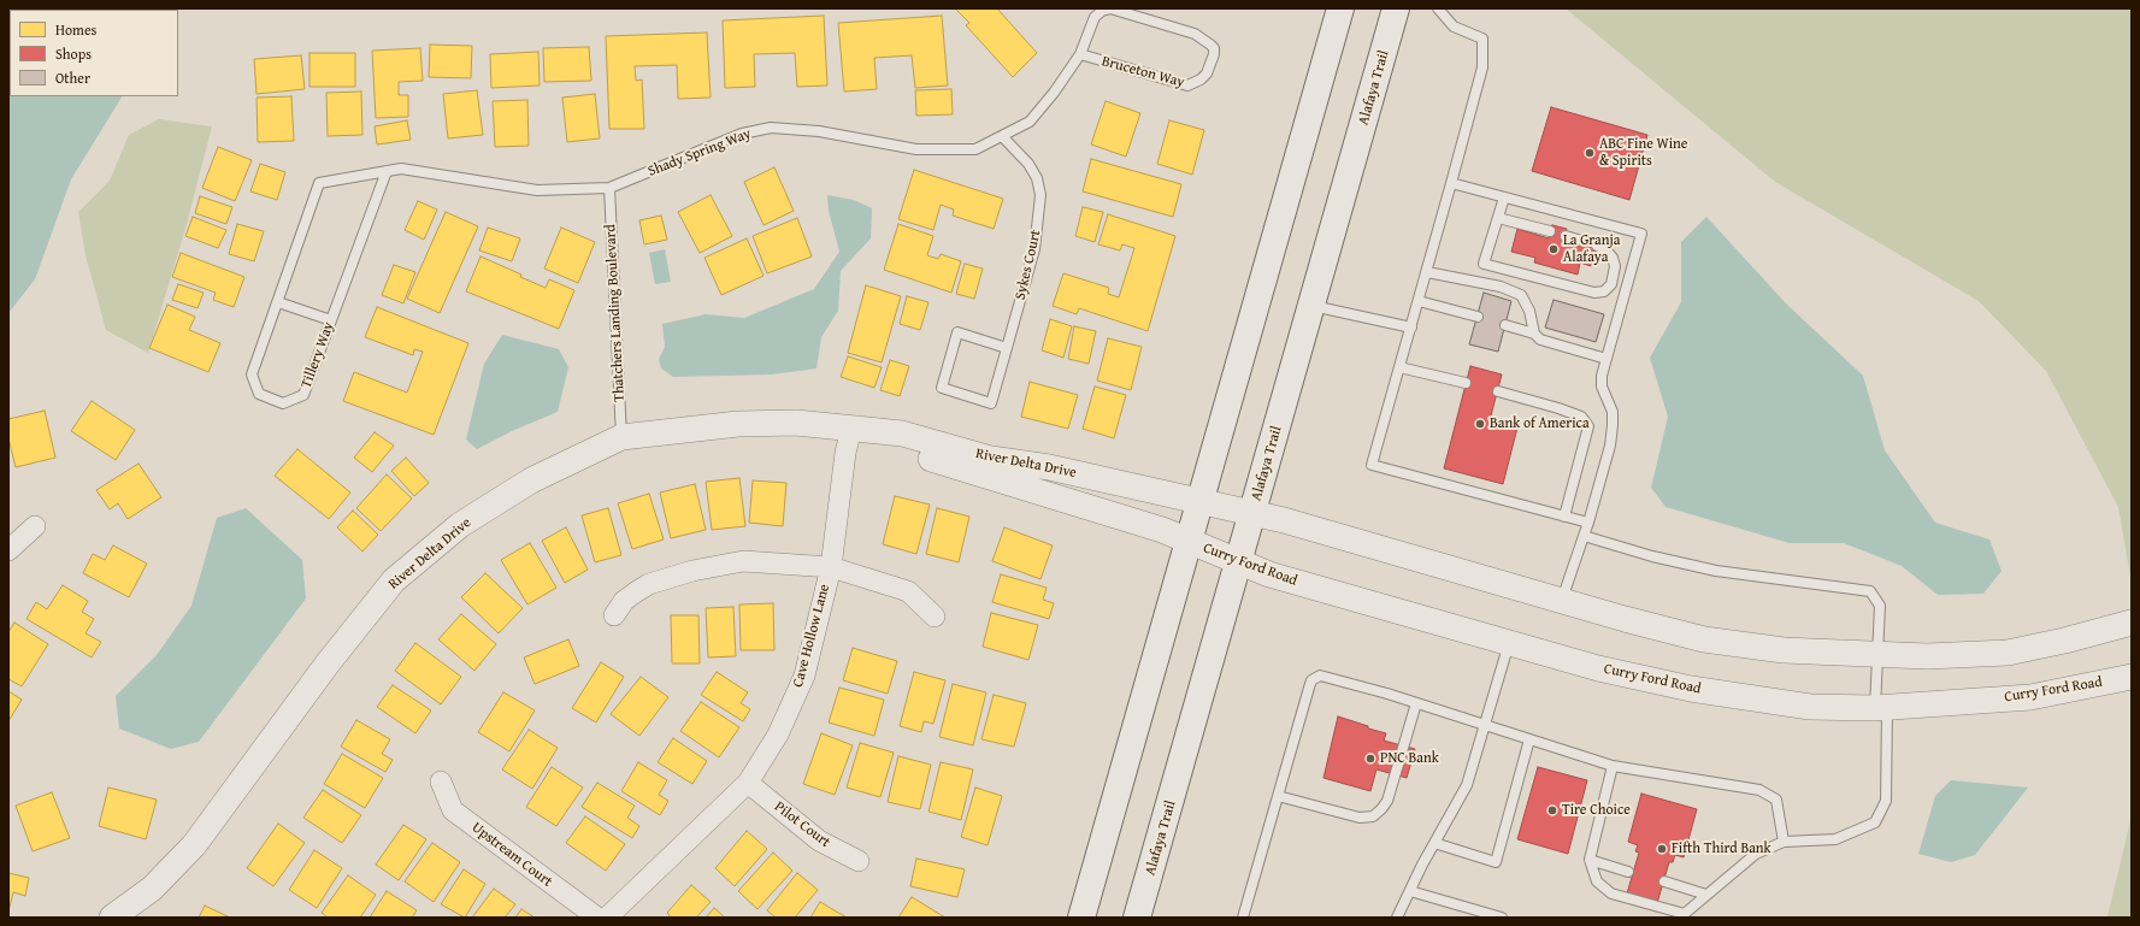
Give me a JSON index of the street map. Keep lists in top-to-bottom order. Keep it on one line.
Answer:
{"streets":{"main road":["Alafaya Trail"],"street":["River Delta Drive","Curry Ford Road","Cave Hollow Lane","Pilot Court","Upstream Court"],"lane":["Bruceton Way","Shady Spring Way","Sykes Court","Thatchers Landing Boulevard","Tillery Way"]},"crossings":[["Bruceton Way","Shady Spring Way"],["Alafaya Trail","Curry Ford Road"],["Shady Spring Way","Sykes Court"],["Shady Spring Way","Thatchers Landing Boulevard"],["Shady Spring Way","Tillery Way"],["Thatchers Landing Boulevard","River Delta Drive"],["River Delta Drive","Curry Ford Road"],["River Delta Drive","Cave Hollow Lane"],["Cave Hollow Lane","Pilot Court"]],"places":["ABC Fine Wine & Spirits","La Granja Alafaya","Bank of America","PNC Bank","Tire Choice","Fifth Third Bank"],"legend":["Homes","Shops","Other"]}
